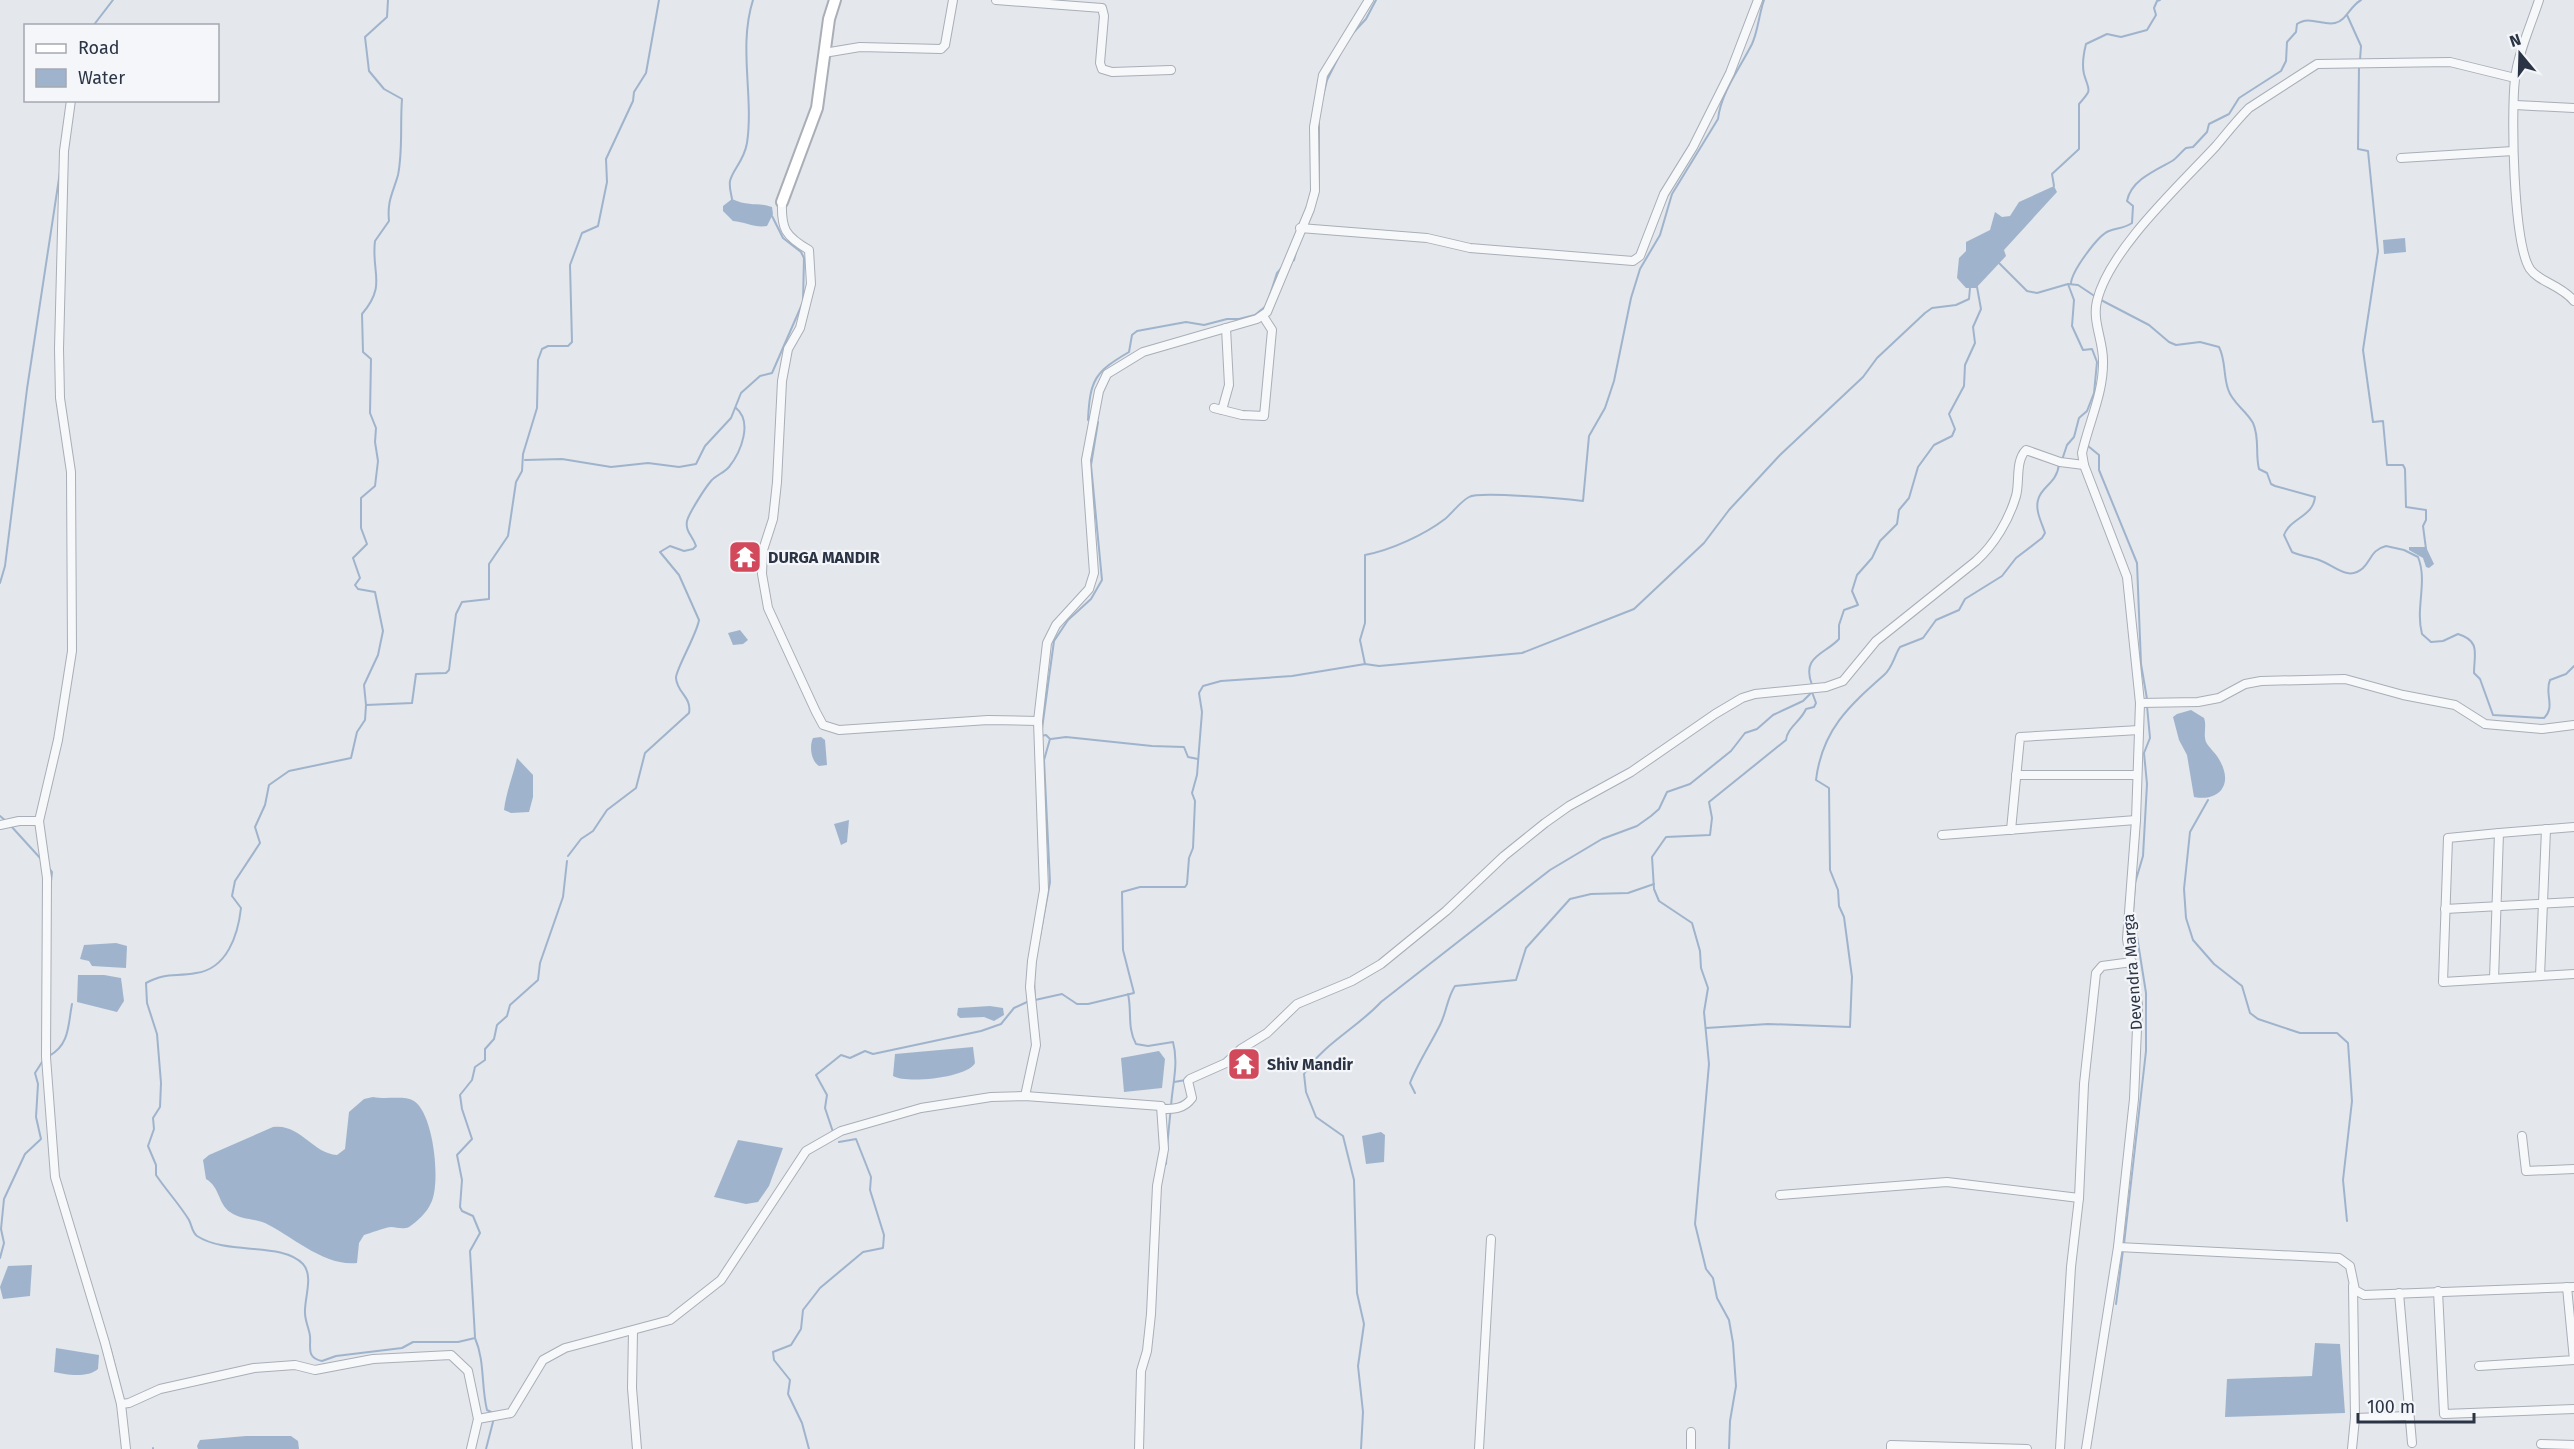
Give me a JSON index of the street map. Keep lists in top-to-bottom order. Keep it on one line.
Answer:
{"streets":{"street":["Devendra Marga"]},"places":{"temple":["DURGA MANDIR","Shiv Mandir"]},"legend":["Road","Water"],"scale_bar":"100 m","north":"top"}
